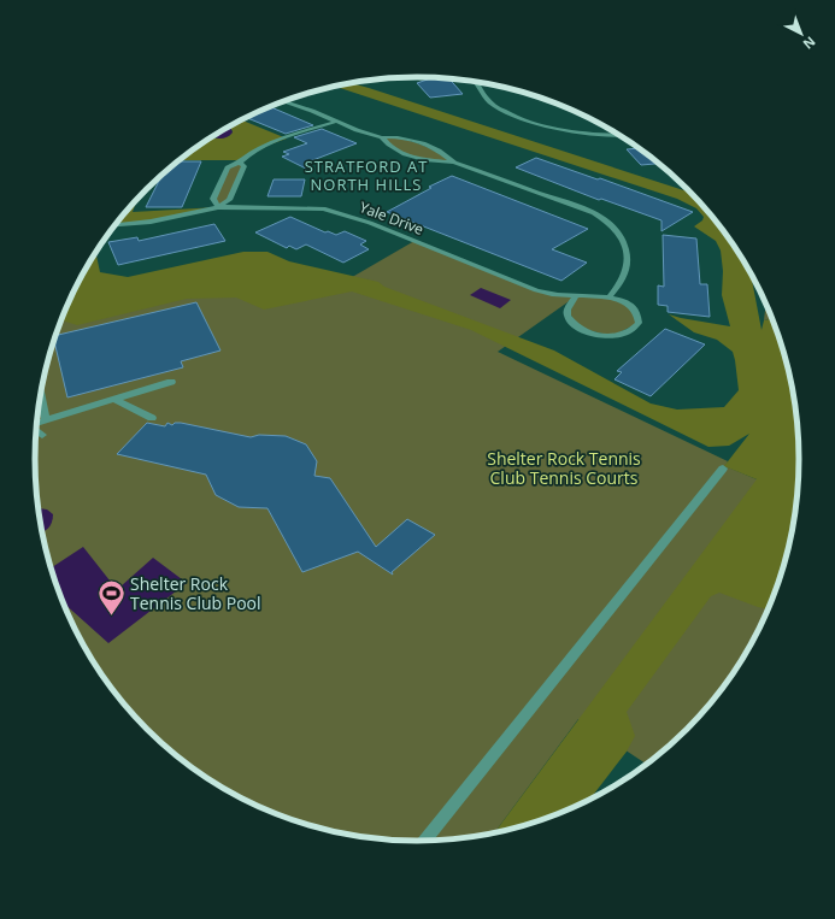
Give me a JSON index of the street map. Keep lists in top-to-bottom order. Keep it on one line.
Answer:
{"streets":{"street":["Yale Drive"]},"districts":["STRATFORD AT NORTH HILLS"],"parks":["Shelter Rock Tennis Club Tennis Courts"],"places":{"sports":["Shelter Rock Tennis Club Pool"]},"north":"bottom right"}
